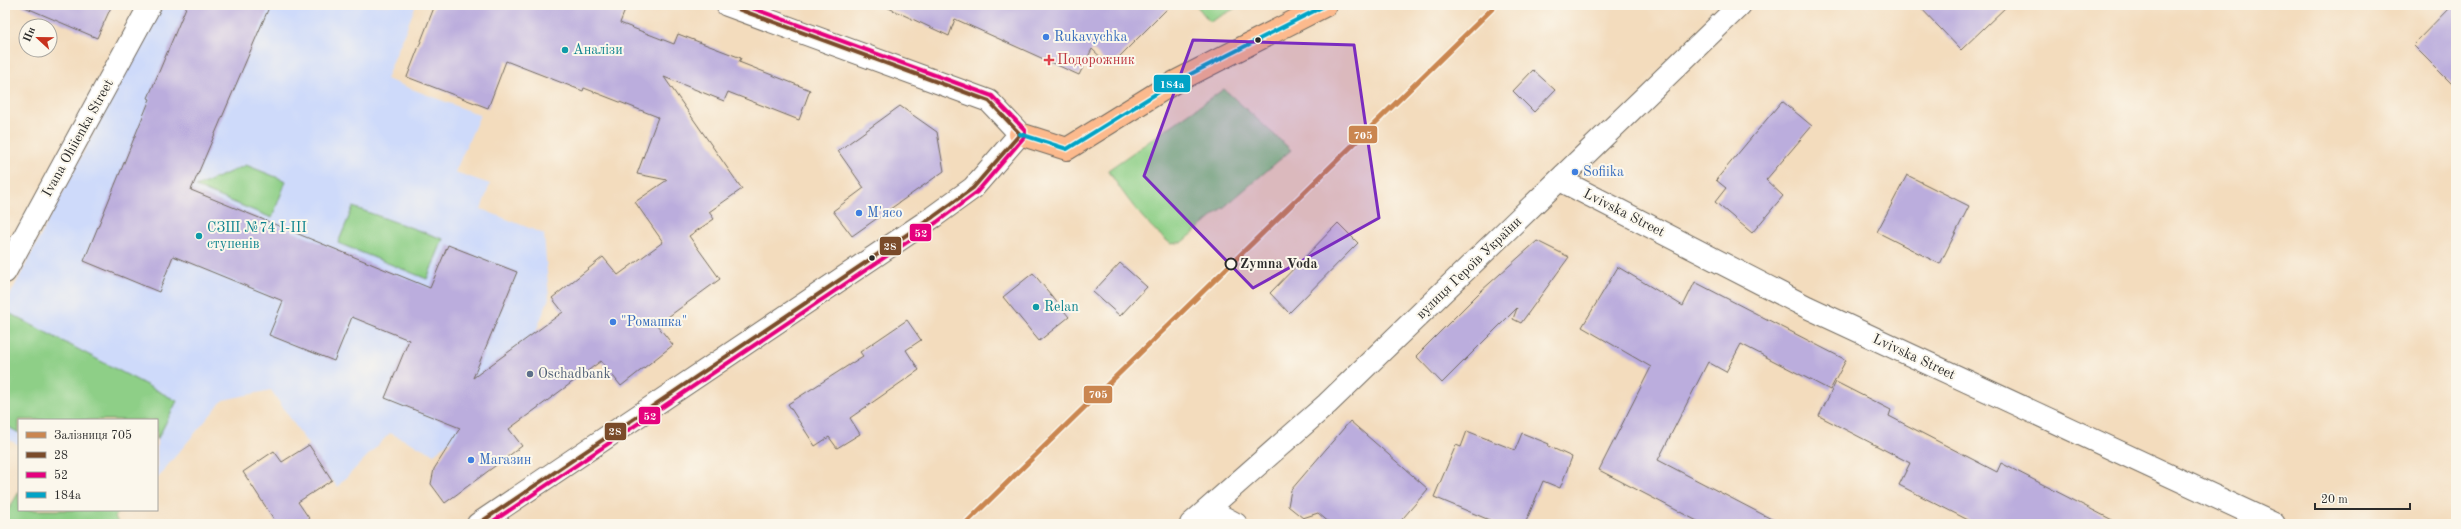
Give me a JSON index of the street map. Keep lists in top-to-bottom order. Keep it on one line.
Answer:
{"streets":{"street":["Ivana Ohiienka Street","Lvivska Street","вулиця Героїв України"]},"crossings":[["Lvivska Street","вулиця Героїв України"]],"places":{"other":["Rukavychka","Аналізи","Sofiika","М'ясо","СЗШ №74 І-ІІІ ступенів","Zymna Voda","Relan","\"Ромашка\"","Oschadbank","Магазин"],"health":["Подорожник"]},"lines":["rail line 705","transit line 28","transit line 52","transit line 184а"],"legend":["Залізниця 705","28","52","184а"],"scale_bar":"20 m","north":"left"}
